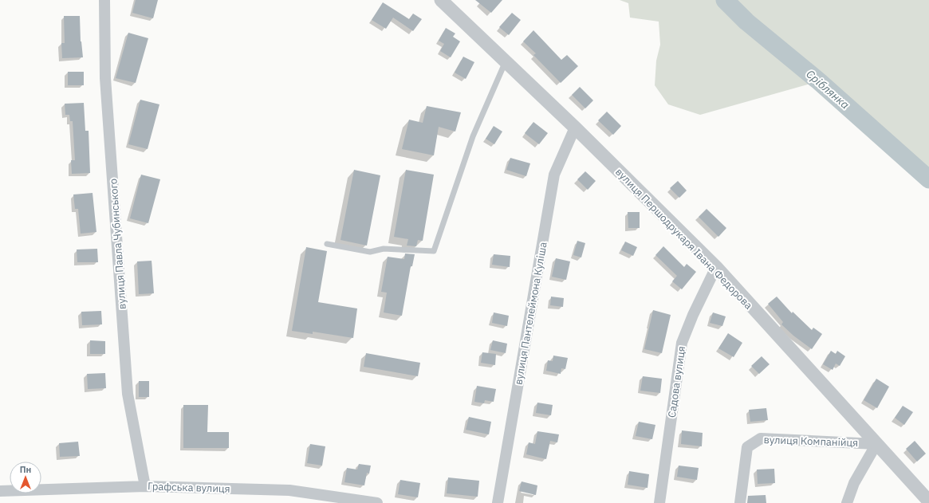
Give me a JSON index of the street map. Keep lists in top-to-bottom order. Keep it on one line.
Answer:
{"streets":{"street":["вулиця Першодрукаря Івана Федорова","вулиця Павла Чубинського","вулиця Пантелеймона Куліша","Садова вулиця","вулиця Компанійця","Графська вулиця"]},"crossings":[["вулиця Першодрукаря Івана Федорова","вулиця Пантелеймона Куліша"],["вулиця Першодрукаря Івана Федорова","Садова вулиця"],["вулиця Першодрукаря Івана Федорова","вулиця Компанійця"],["вулиця Павла Чубинського","Графська вулиця"]],"water":["Сріблянка"],"north":"top"}
